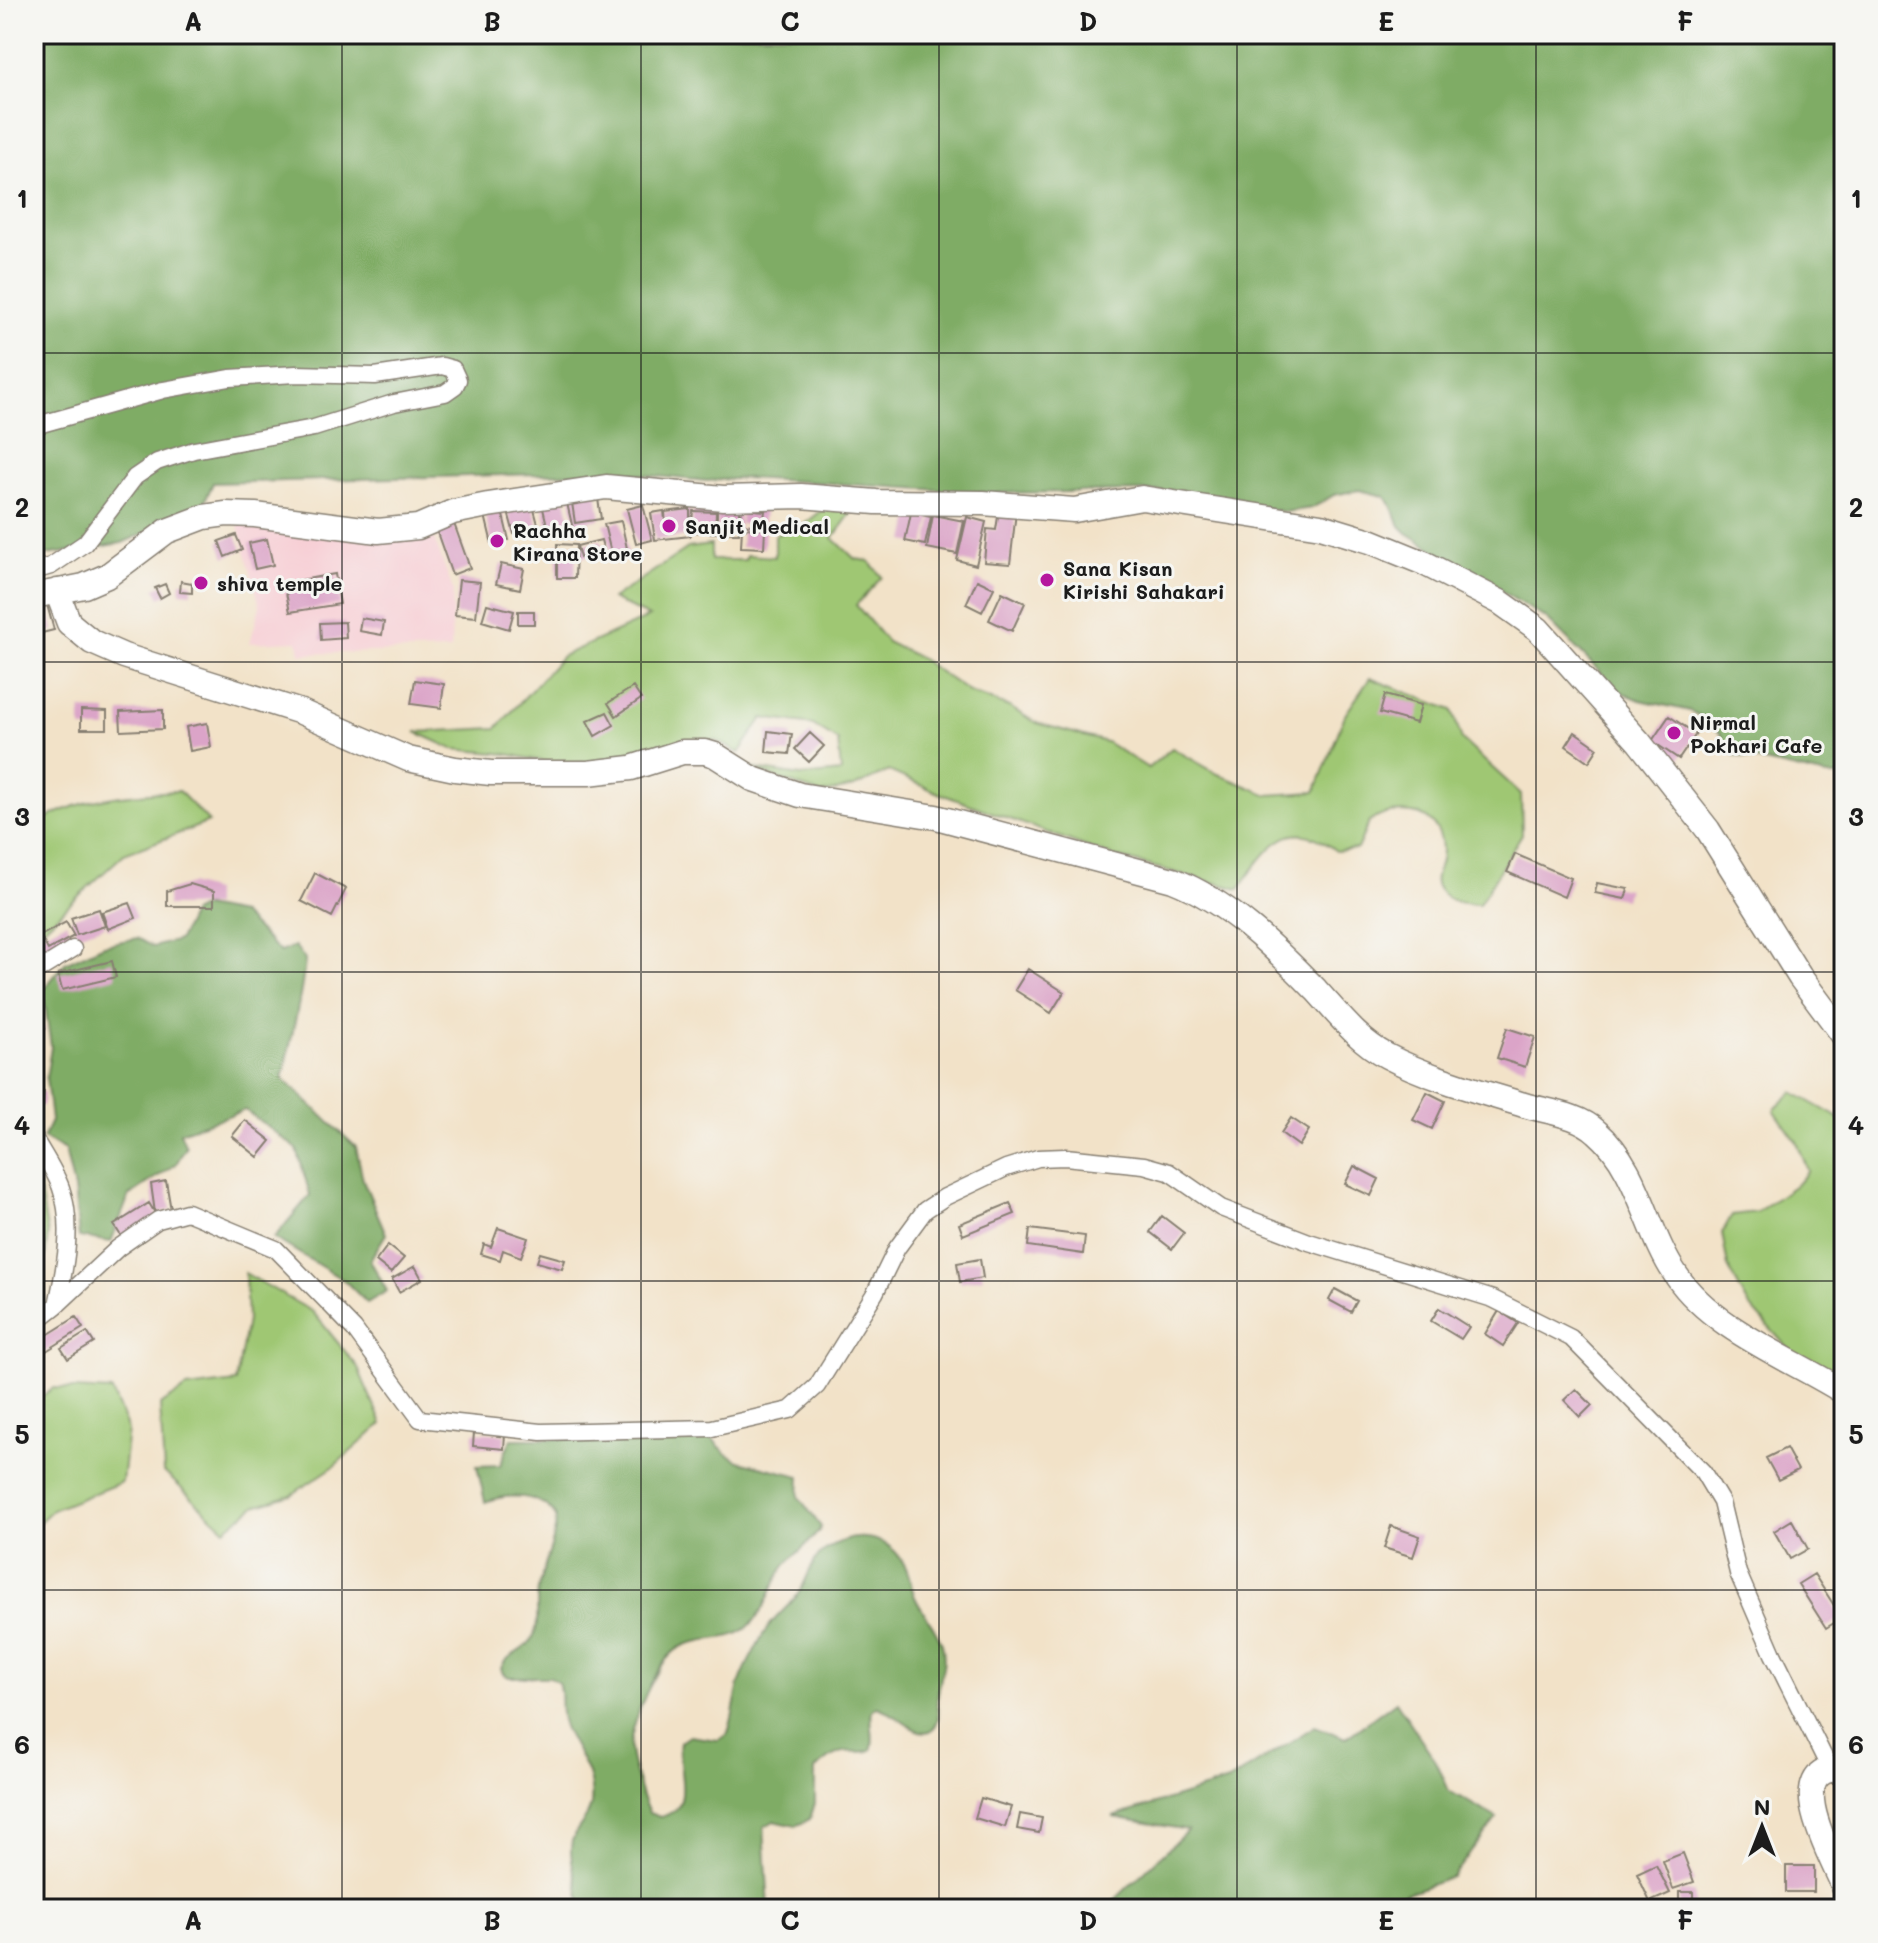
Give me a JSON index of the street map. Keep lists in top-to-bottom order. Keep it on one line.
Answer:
{"places":["Sanjit Medical","Rachha Kirana Store","Sana Kisan Kirishi Sahakari","shiva temple","Nirmal Pokhari Cafe"],"north":"top","grid":{"columns":["A","B","C","D","E","F"],"rows":["1","2","3","4","5","6"]}}
